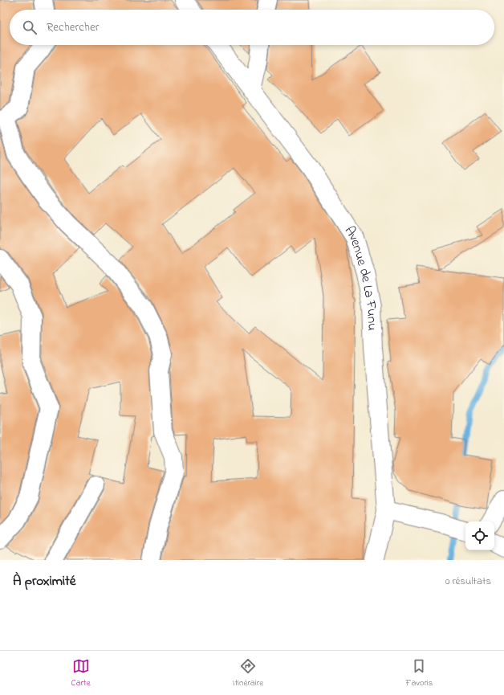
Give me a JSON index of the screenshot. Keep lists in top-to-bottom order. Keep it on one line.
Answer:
{"streets":{"street":["Avenue de La Funu"]},"page":{"search":"Rechercher","heading":["À proximité","0 résultats"],"nav":["Carte","Itinéraire","Favoris"]}}
